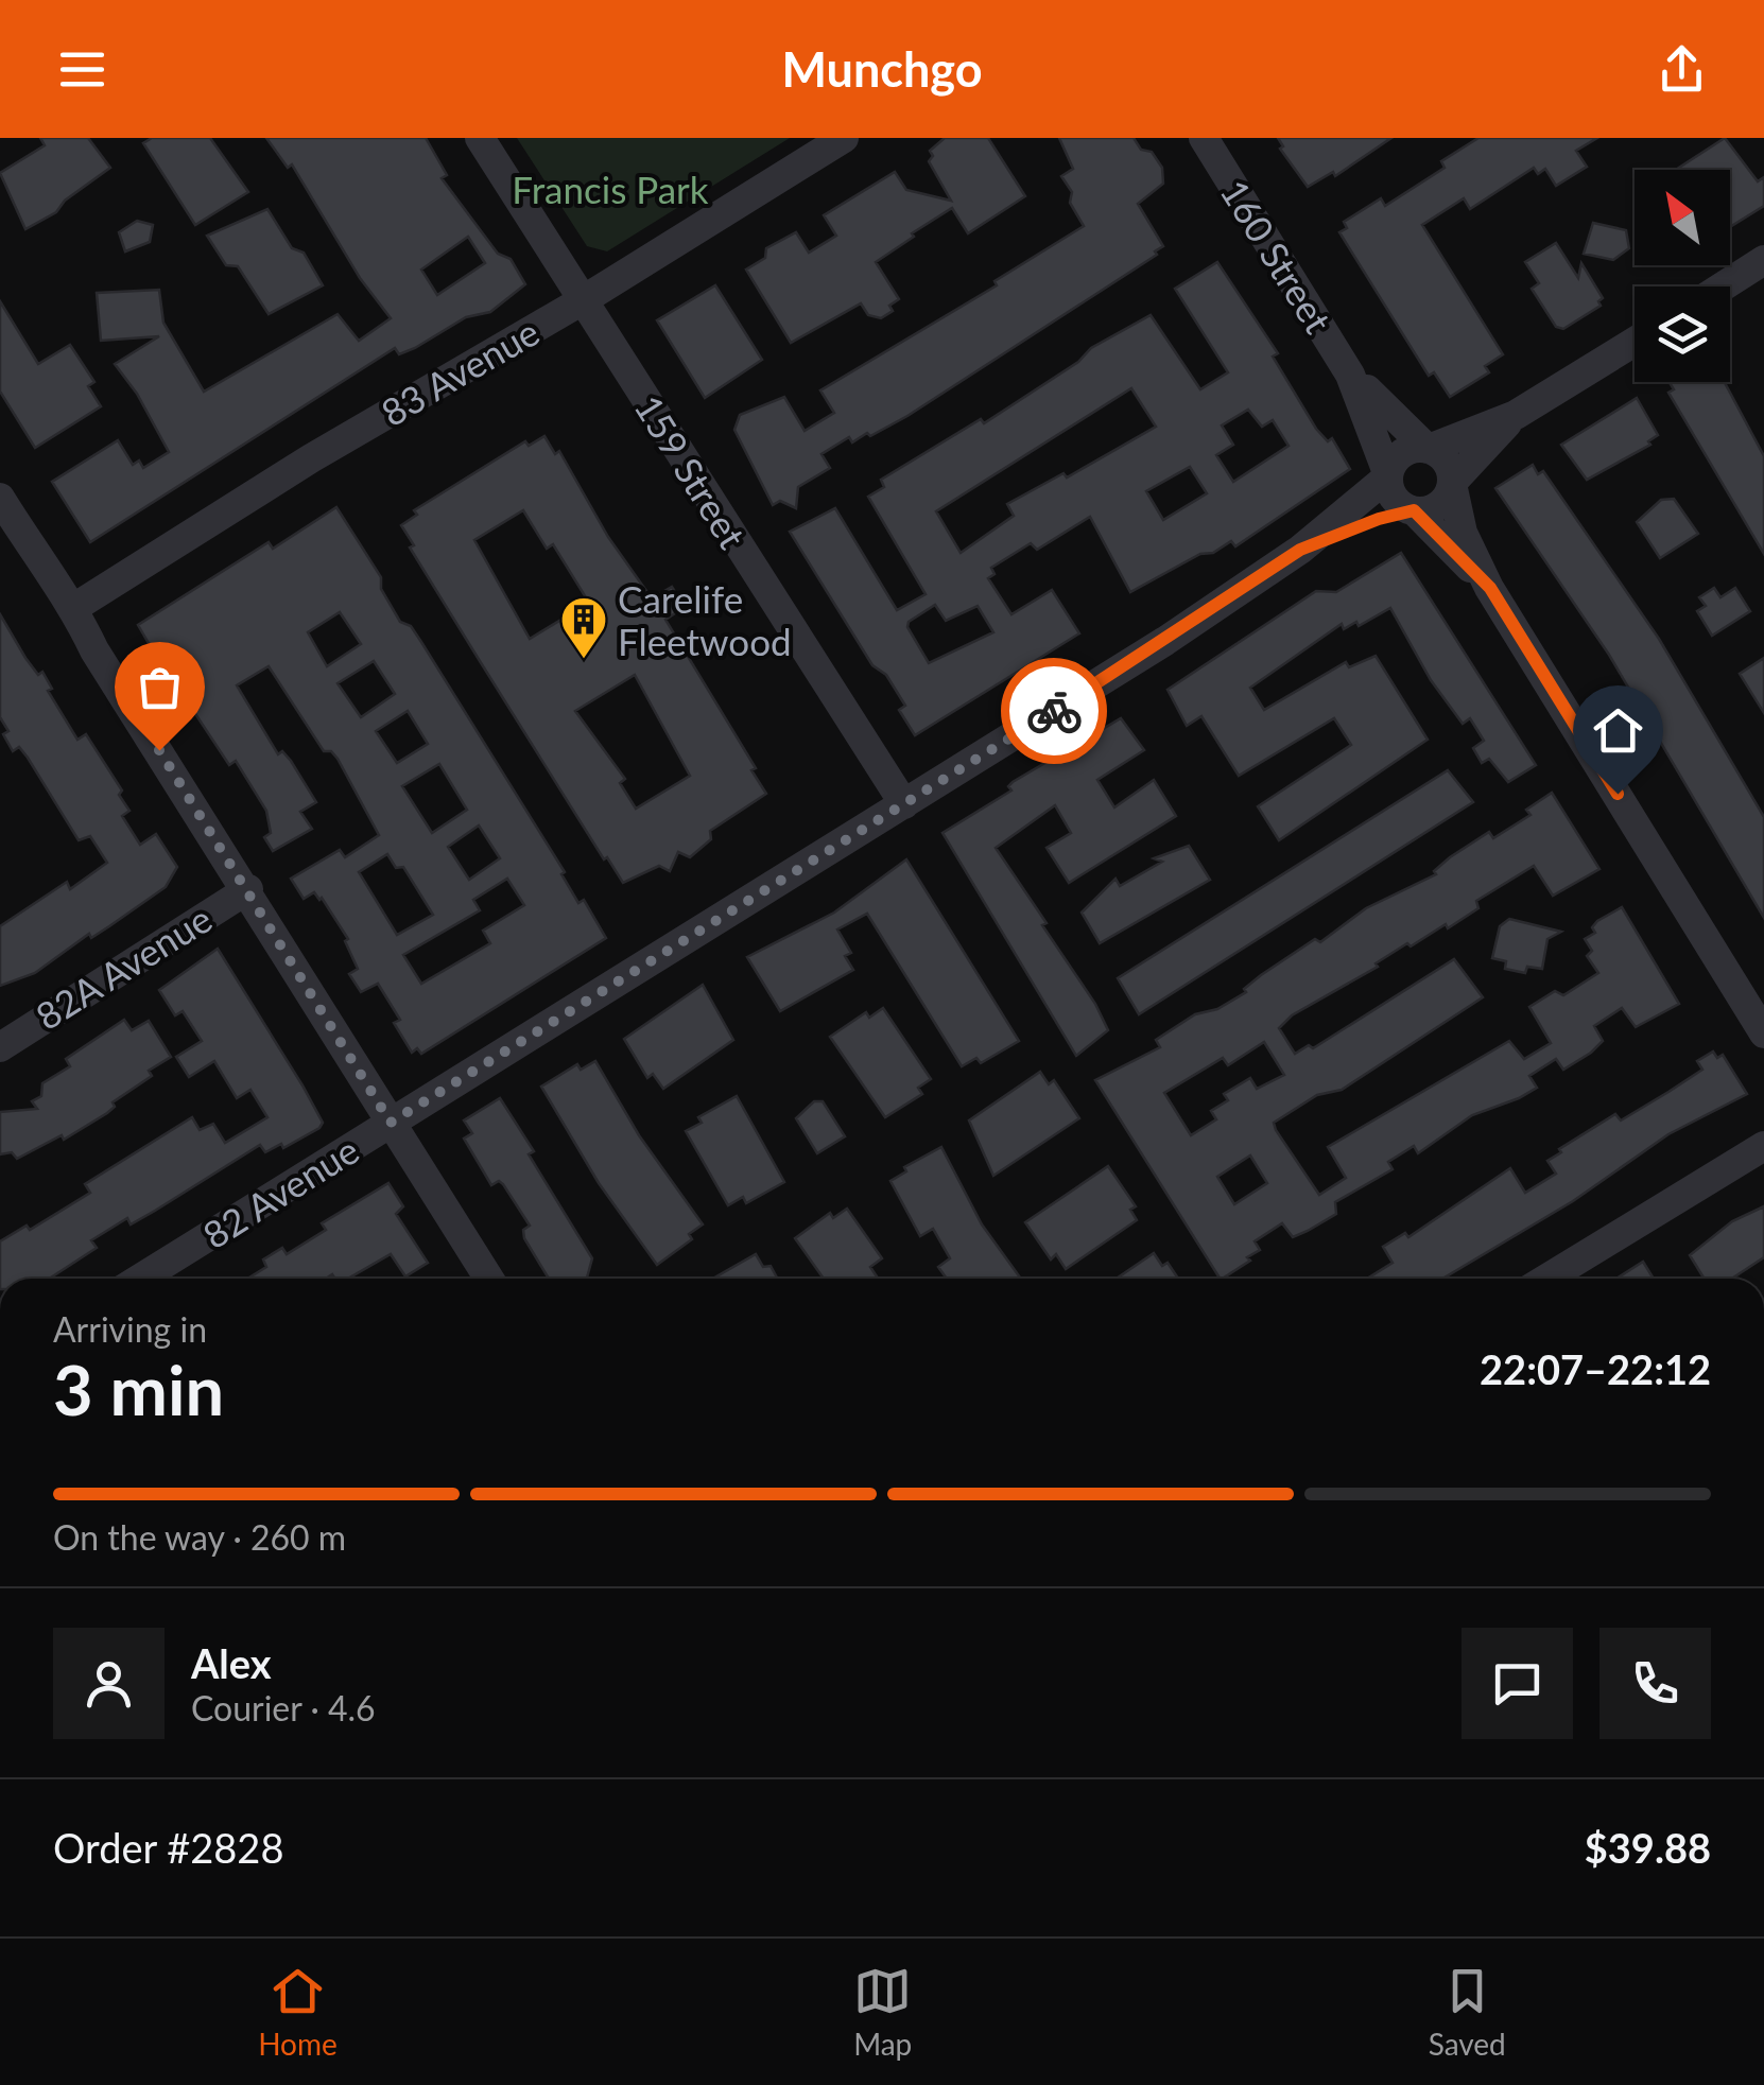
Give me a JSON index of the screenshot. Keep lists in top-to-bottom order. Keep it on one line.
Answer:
{"streets":{"street":["160 Street","83 Avenue","159 Street","82A Avenue","82 Avenue"]},"crossings":[["160 Street","82 Avenue"],["83 Avenue","159 Street"],["159 Street","82 Avenue"]],"parks":["Francis Park"],"places":{"building":["Carelife Fleetwood"]},"north":"top left","page":{"header":"Munchgo","heading":["3 min","Arriving in","22:07–22:12"],"panel":["Alex","Courier · 4.6","Order #2828","$39.88"],"bar":"On the way · 260 m","tabs":["Home","Map","Saved"]}}
